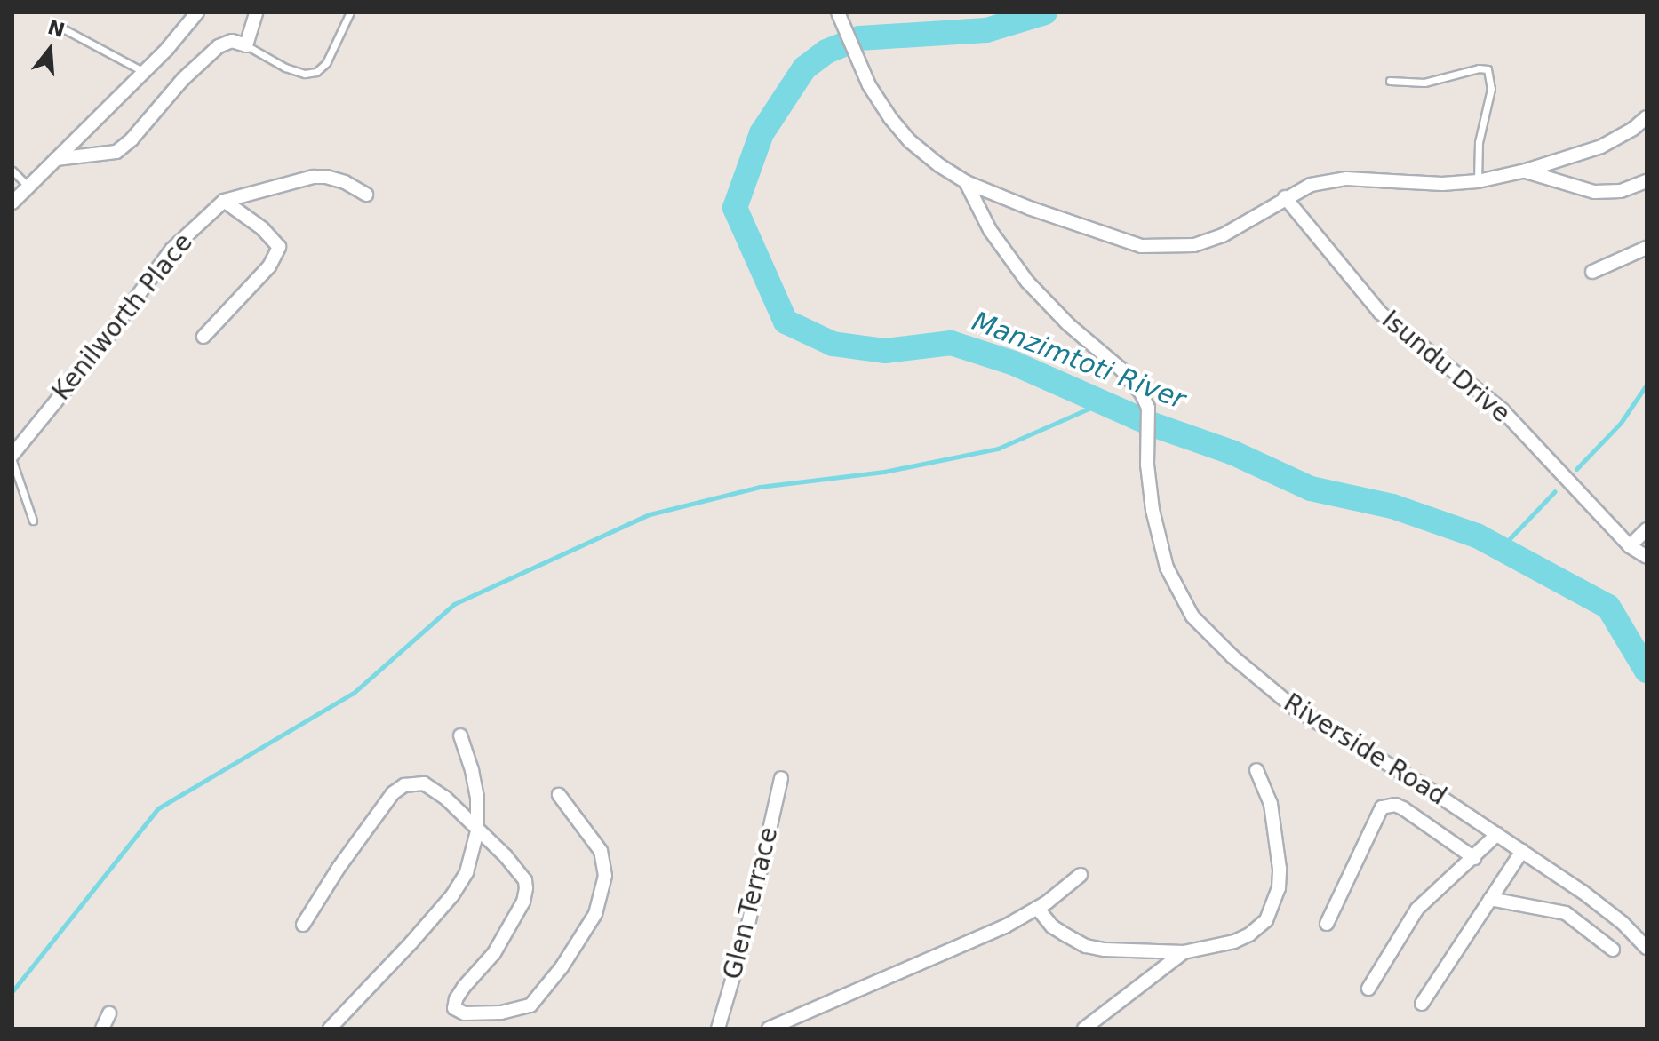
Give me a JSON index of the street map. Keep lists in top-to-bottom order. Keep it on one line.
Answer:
{"streets":{"street":["Kenilworth Place","Isundu Drive","Riverside Road","Glen Terrace"]},"water":["Manzimtoti River"],"north":"top"}
